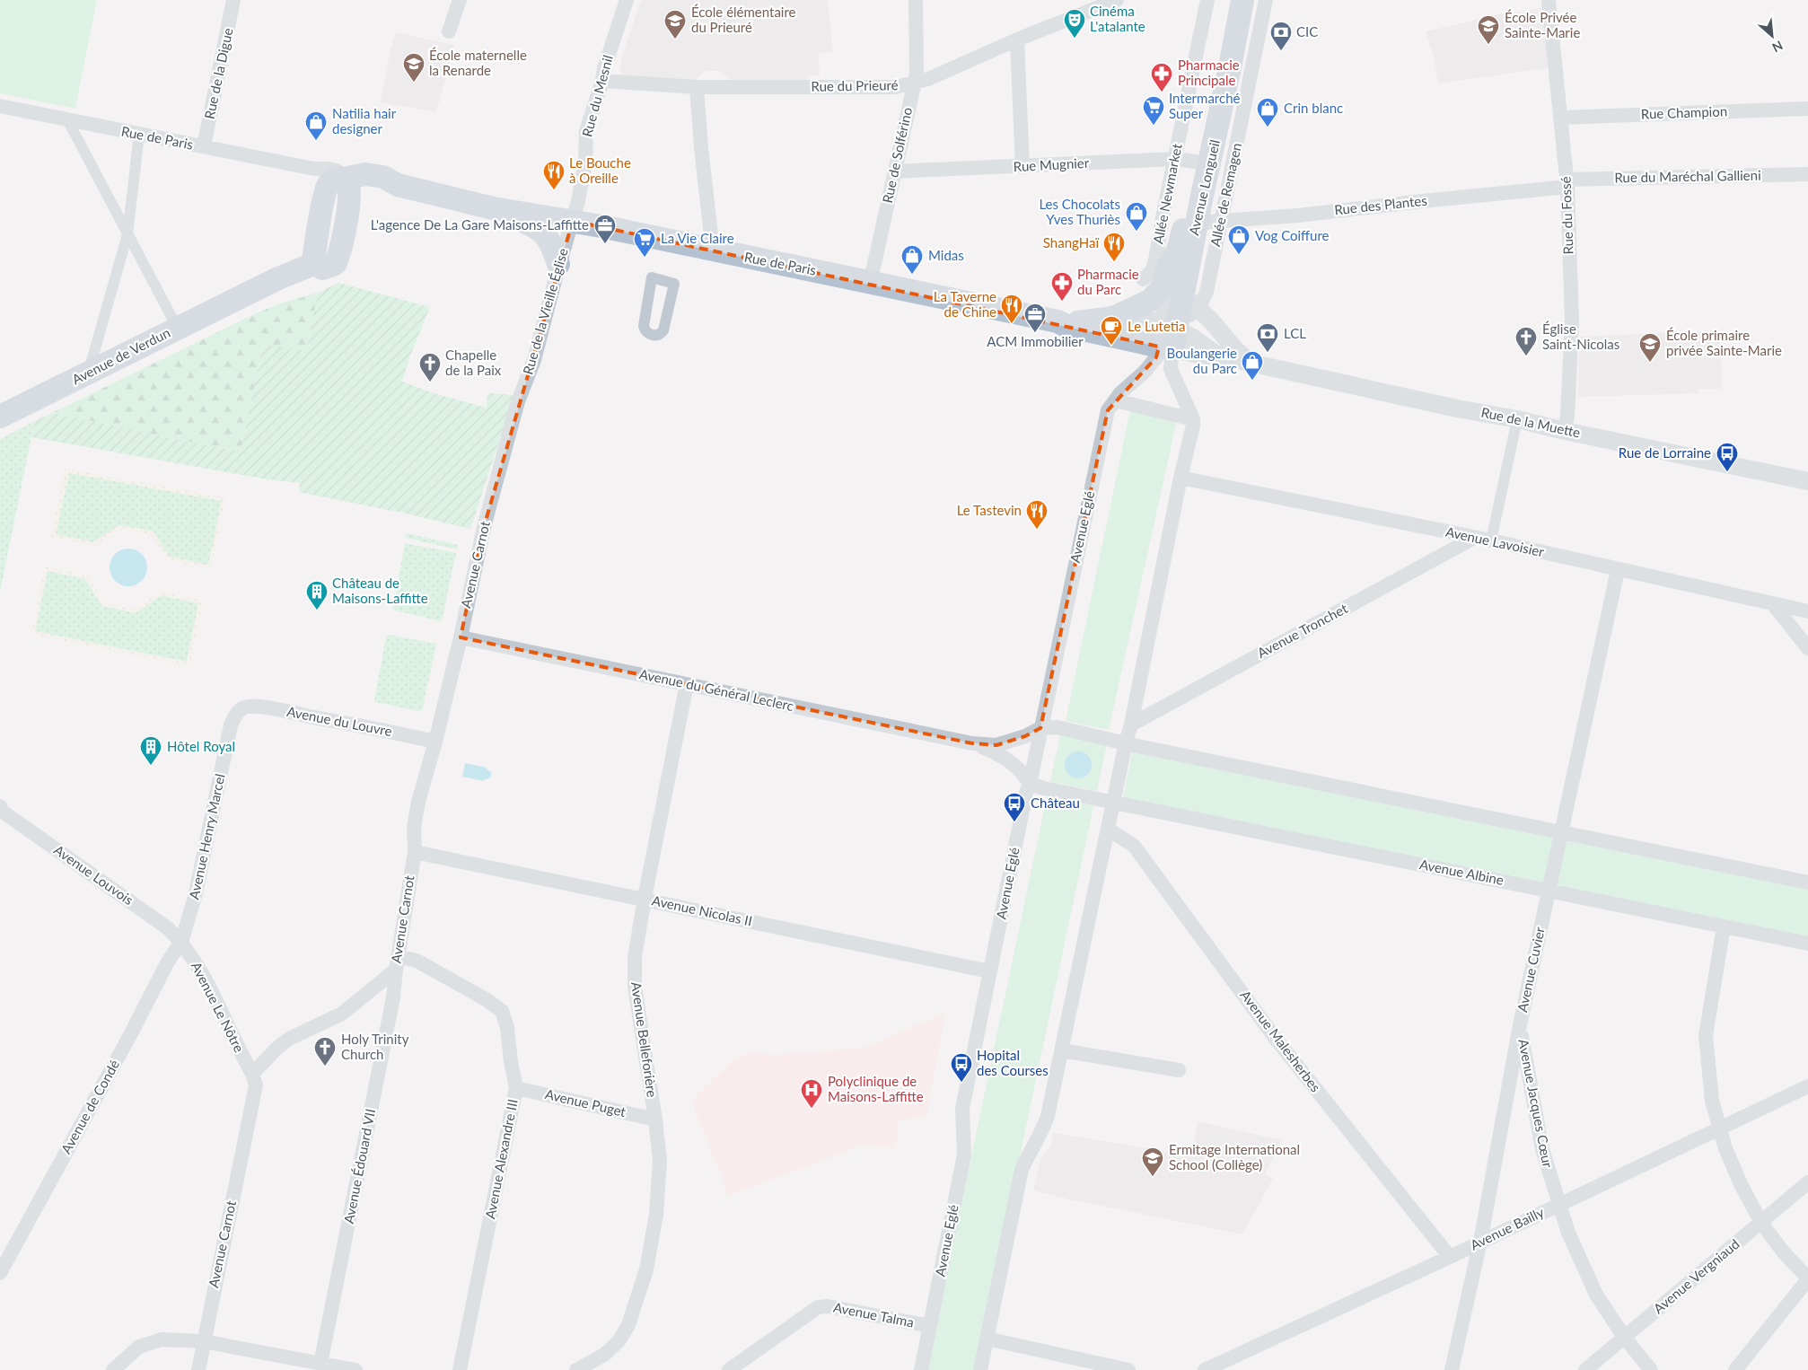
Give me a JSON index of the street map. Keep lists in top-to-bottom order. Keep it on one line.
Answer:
{"streets":{"main road":["Rue de Paris","Avenue Longueil","Avenue de Verdun"],"street":["Rue de la Digue","Rue du Prieuré","Rue du Mesnil","Rue Champion","Rue de Solférino","Rue Mugnier","Rue du Maréchal Gallieni","Allée Newmarket","Allée de Remagen","Rue des Plantes","Rue du Fossé","Rue de la Vieille Église","Rue de la Muette","Avenue Eglé","Avenue Lavoisier","Avenue Carnot","Avenue Tronchet","Avenue du Général Leclerc","Avenue du Louvre","Avenue Henry Marcel","Avenue Albine","Avenue Louvois","Avenue Nicolas II","Avenue Cuvier","Avenue Le Nôtre","Avenue Belleforière","Avenue Malesherbes","Avenue Puget","Avenue Jacques Cœur","Avenue de Condé","Avenue Alexandre III","Avenue Édouard VII","Avenue Bailly","Avenue Vergniaud","Avenue Talma"]},"crossings":[["Rue de la Digue","Rue de Paris"],["Rue du Prieuré","Rue du Mesnil"],["Rue du Prieuré","Rue de Solférino"],["Rue du Mesnil","Rue de Paris"],["Rue du Mesnil","Rue de la Vieille Église"],["Rue Champion","Rue du Fossé"],["Rue de Paris","Rue de Solférino"],["Rue de Paris","Avenue Longueil"],["Rue de Paris","Allée Newmarket"],["Rue de Paris","Rue de la Vieille Église"],["Rue de Paris","Rue de la Muette"],["Rue de Paris","Avenue Eglé"],["Rue de Solférino","Rue Mugnier"],["Rue Mugnier","Avenue Longueil"],["Rue Mugnier","Allée Newmarket"],["Rue du Maréchal Gallieni","Rue des Plantes"],["Rue du Maréchal Gallieni","Rue du Fossé"],["Avenue Longueil","Allée de Remagen"],["Avenue Longueil","Rue des Plantes"],["Avenue Longueil","Rue de la Muette"],["Avenue Longueil","Avenue Eglé"],["Allée de Remagen","Rue des Plantes"],["Allée de Remagen","Rue de la Muette"],["Rue des Plantes","Rue du Fossé"],["Rue du Fossé","Rue de la Muette"],["Rue de la Vieille Église","Avenue Carnot"],["Rue de la Muette","Avenue Eglé"],["Avenue Eglé","Avenue du Général Leclerc"],["Avenue Eglé","Avenue Nicolas II"],["Avenue Eglé","Avenue Talma"],["Avenue Lavoisier","Avenue Tronchet"],["Avenue Lavoisier","Avenue Cuvier"],["Avenue Carnot","Avenue du Général Leclerc"],["Avenue Carnot","Avenue du Louvre"],["Avenue Carnot","Avenue Nicolas II"],["Avenue Carnot","Avenue Le Nôtre"],["Avenue Carnot","Avenue Alexandre III"],["Avenue Carnot","Avenue Édouard VII"],["Avenue du Général Leclerc","Avenue Belleforière"],["Avenue du Louvre","Avenue Henry Marcel"],["Avenue Henry Marcel","Avenue Louvois"],["Avenue Henry Marcel","Avenue Le Nôtre"],["Avenue Henry Marcel","Avenue de Condé"],["Avenue Albine","Avenue Cuvier"],["Avenue Louvois","Avenue Le Nôtre"],["Avenue Louvois","Avenue de Condé"],["Avenue Nicolas II","Avenue Belleforière"],["Avenue Cuvier","Avenue Jacques Cœur"],["Avenue Cuvier","Avenue Bailly"],["Avenue Le Nôtre","Avenue de Condé"],["Avenue Belleforière","Avenue Puget"],["Avenue Malesherbes","Avenue Bailly"],["Avenue Puget","Avenue Alexandre III"],["Avenue Jacques Cœur","Avenue Bailly"],["Avenue Jacques Cœur","Avenue Vergniaud"],["Avenue Alexandre III","Avenue Édouard VII"]],"places":{"theatre":["Cinéma L'atalante"],"school or university":["École élémentaire du Prieuré","École Privée Sainte-Marie","École maternelle la Renarde","École primaire privée Sainte-Marie","Ermitage International School (Collège)"],"bank":["CIC","LCL"],"pharmacy":["Pharmacie Principale","Pharmacie du Parc"],"supermarket":["Intermarché Super","La Vie Claire"],"shop":["Crin blanc","Natilia hair designer","Les Chocolats Yves Thuriès","Vog Coiffure","Midas","Boulangerie du Parc"],"restaurant":["Le Bouche à Oreille","ShangHaï","La Taverne de Chine","Le Tastevin"],"office":["L'agence De La Gare Maisons-Laffitte","ACM Immobilier"],"cafe":["Le Lutetia"],"church":["Église Saint-Nicolas","Chapelle de la Paix","Holy Trinity Church"],"bus stop":["Rue de Lorraine","Château","Hopital des Courses"],"building":["Château de Maisons-Laffitte","Hôtel Royal"],"hospital":["Polyclinique de Maisons-Laffitte"]},"north":"bottom right"}
